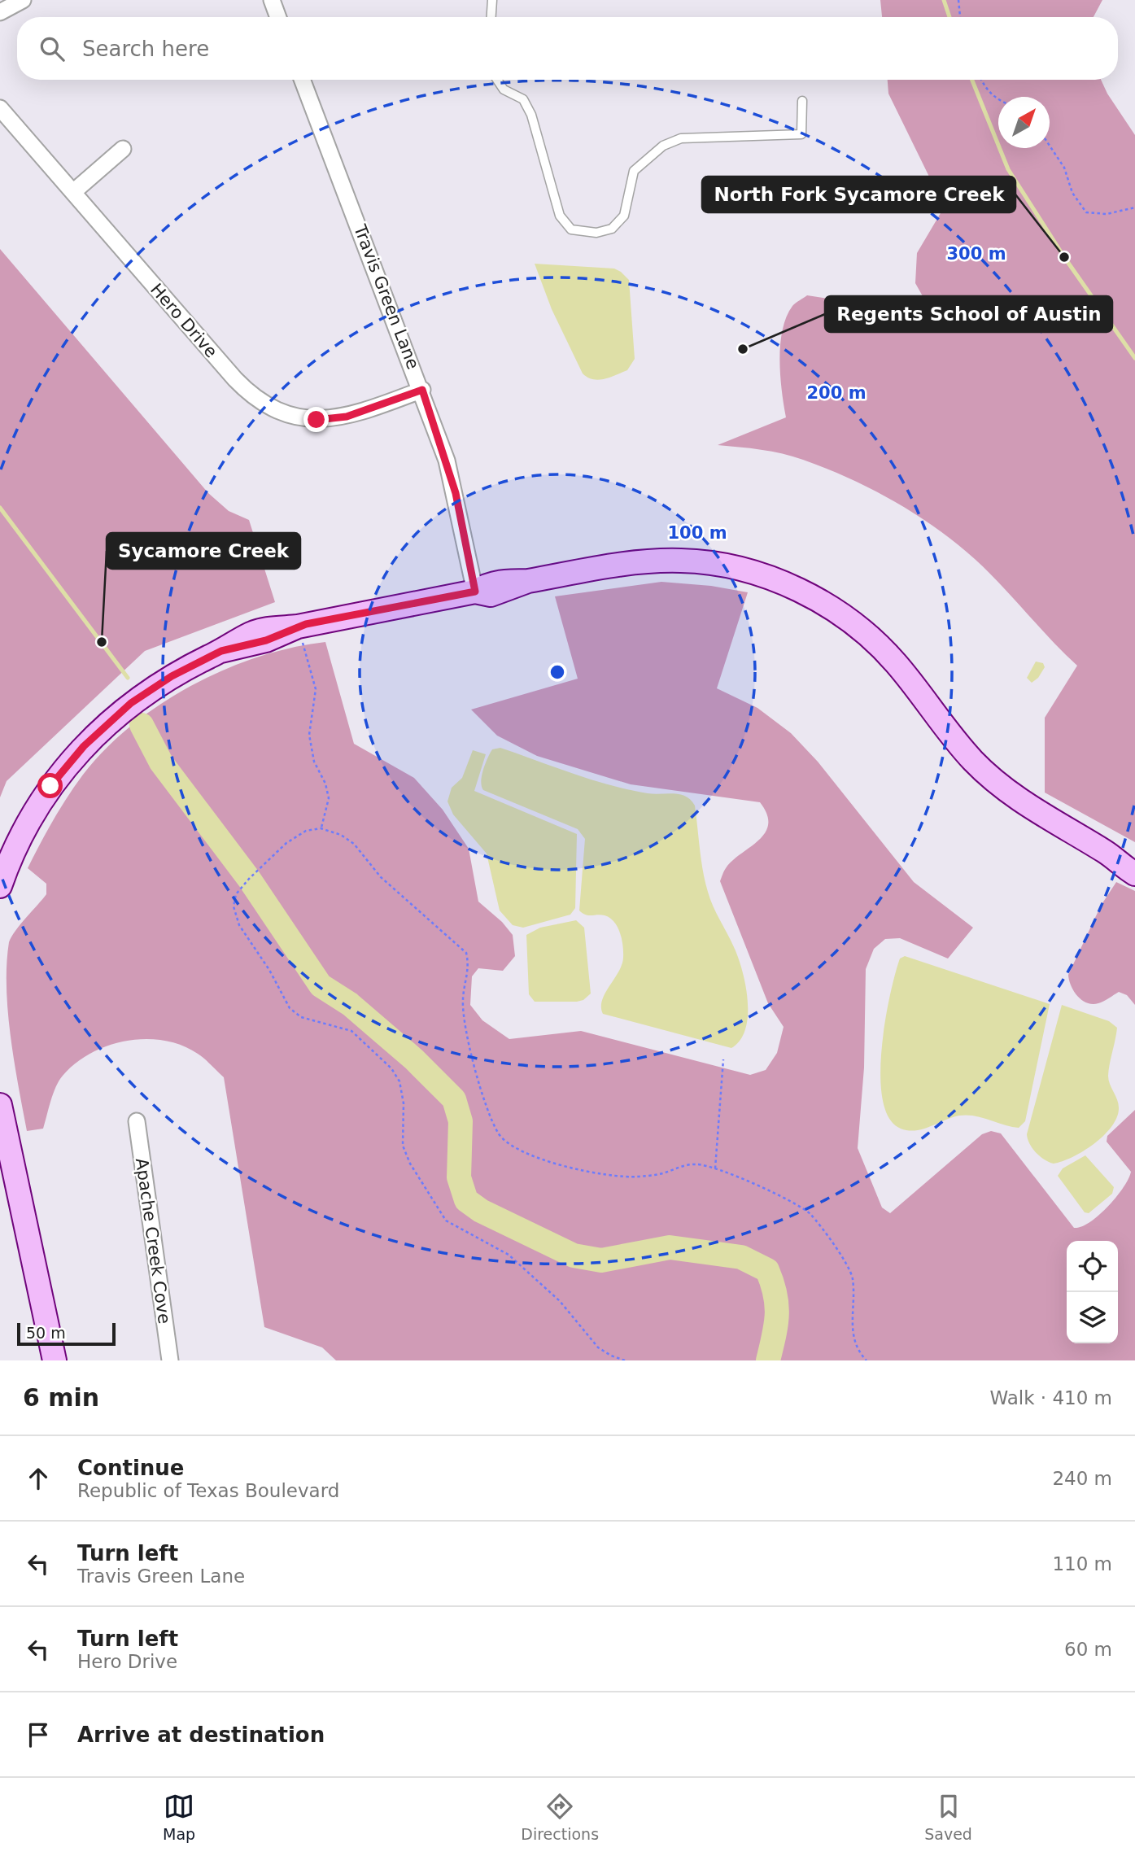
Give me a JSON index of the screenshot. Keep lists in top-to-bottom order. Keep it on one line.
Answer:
{"streets":{"street":["Travis Green Lane","Hero Drive","Apache Creek Cove"]},"crossings":[["Travis Green Lane","Hero Drive"]],"places":["North Fork Sycamore Creek","Regents School of Austin","Sycamore Creek"],"scale_bar":"50 m","north":"top right","page":{"search":"Search here","scale":"50 m","heading":["6 min","Walk · 410 m"],"list":[["Continue","Republic of Texas Boulevard","240 m"],["Turn left","Travis Green Lane","110 m"],["Turn left","Hero Drive","60 m"],"Arrive at destination"],"nav":["Map","Directions","Saved"]},"rings":["300 m","200 m","100 m"]}
